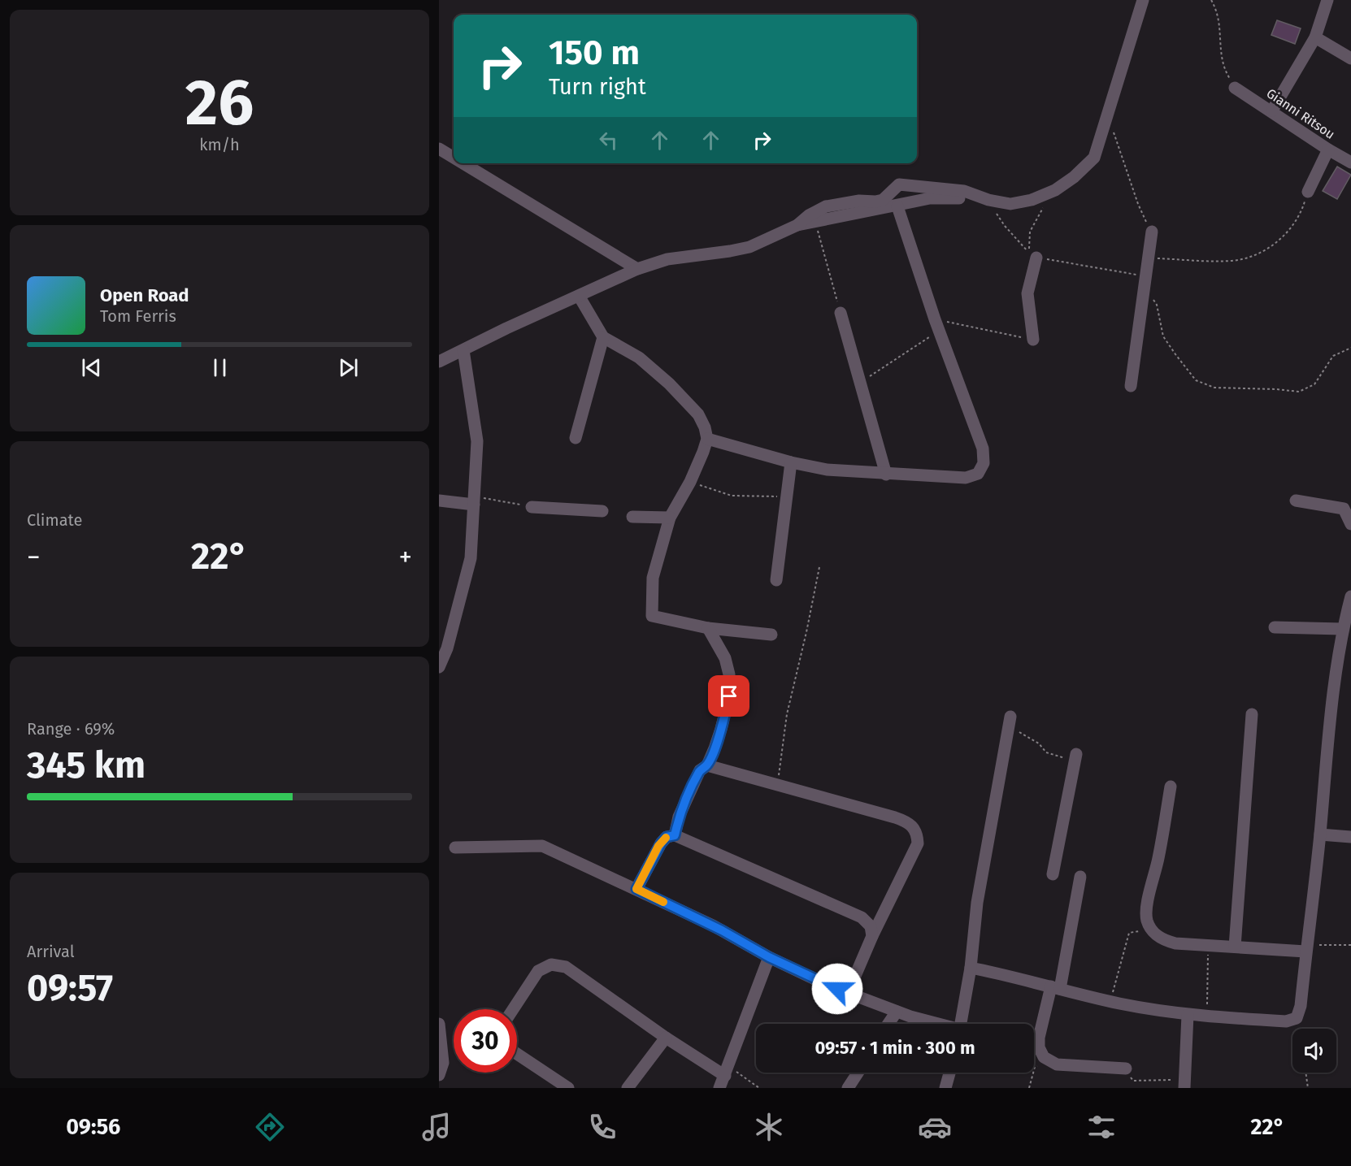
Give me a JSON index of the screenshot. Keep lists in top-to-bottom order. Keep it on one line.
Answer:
{"streets":{"street":["Gianni Ritsou"]},"page":{"tile":[["26","km/h"],"Climate",["Range · 69%","345 km"],["Arrival","09:57"]],"turn":["150 m","Turn right"],"song":["Open Road","Tom Ferris"],"heat":["−","22°","+"],"limit":"30","trip":"09:57 · 1 min · 300 m","tabs":["09:56","22°"]}}
